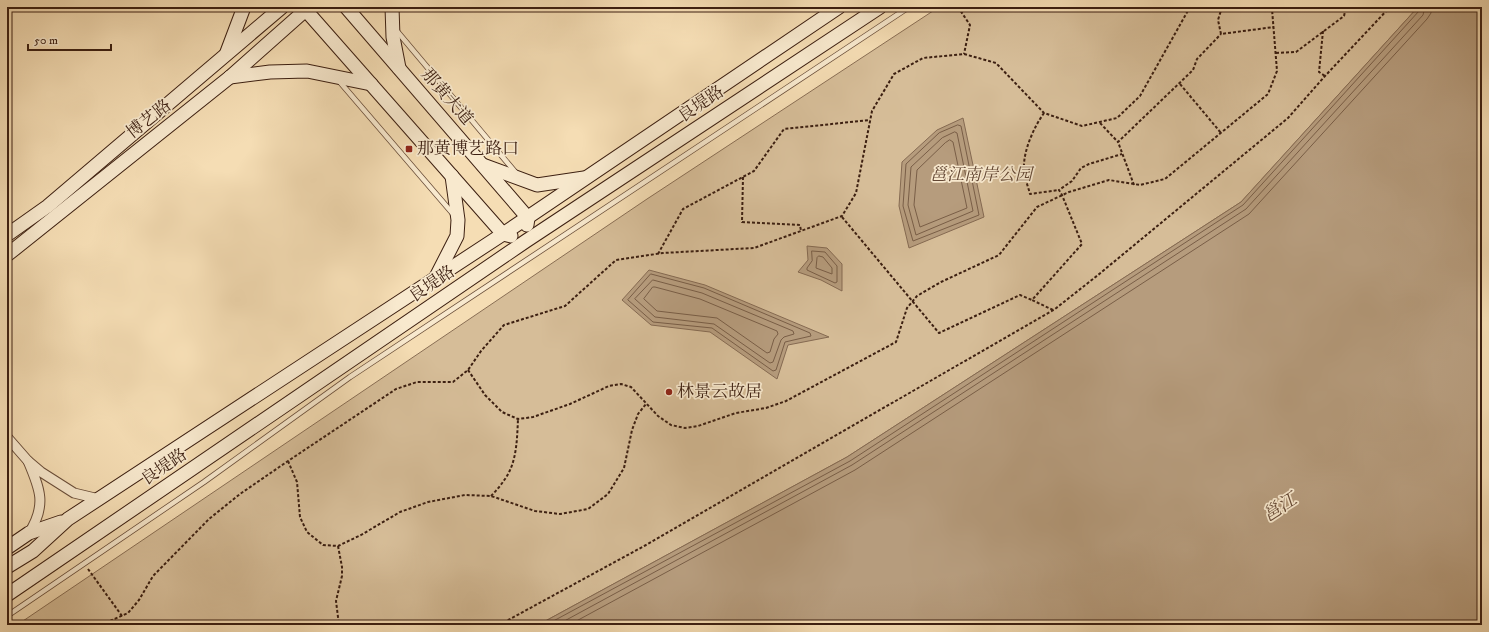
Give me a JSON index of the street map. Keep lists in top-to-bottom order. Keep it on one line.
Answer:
{"streets":{"main road":["那黄大道","良堤路","博艺路"]},"crossings":[["那黄大道","良堤路"]],"water":["邕江"],"parks":["邕江南岸公园"],"places":{"transit":["那黄博艺路口"],"other":["林景云故居"]},"scale_bar":"50 m"}
